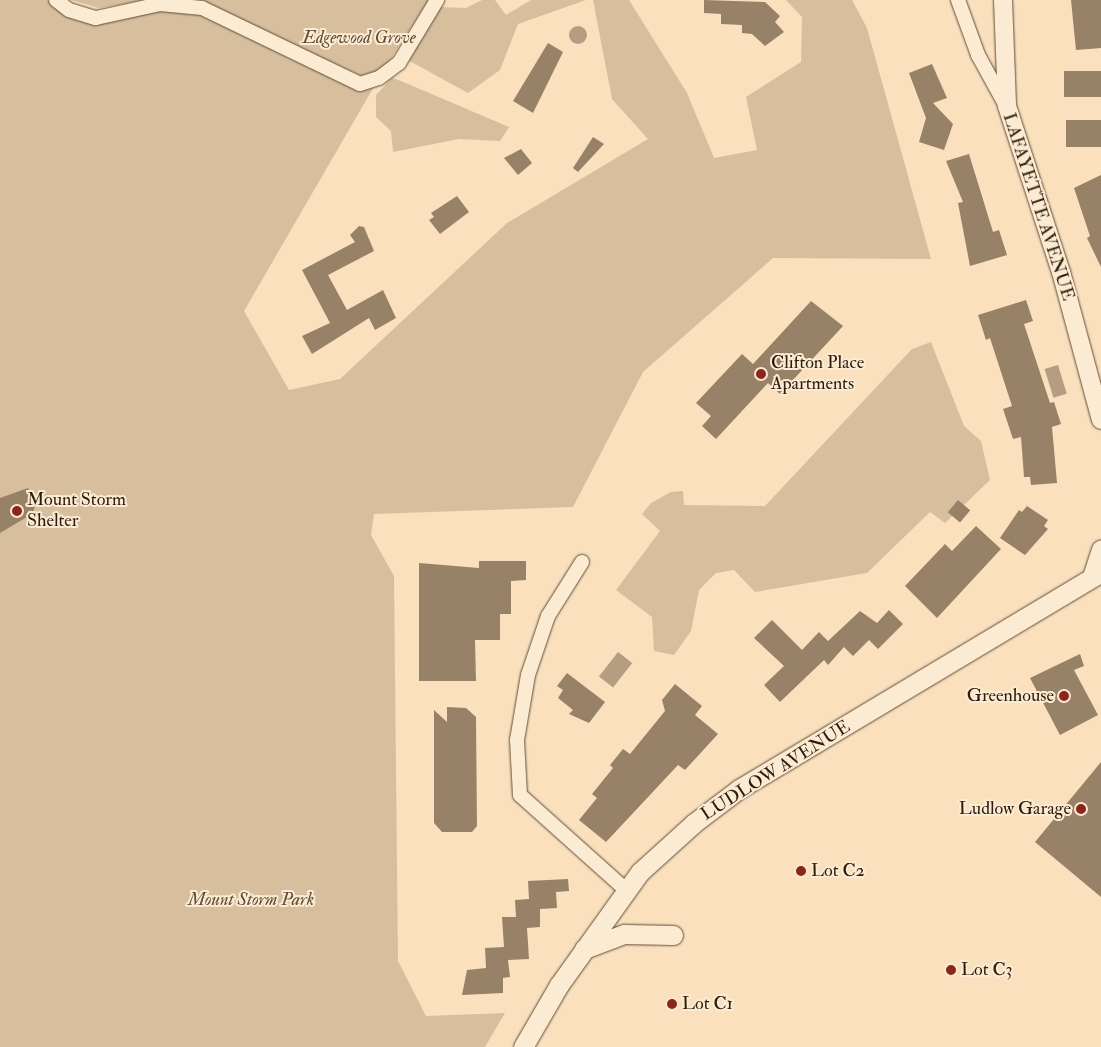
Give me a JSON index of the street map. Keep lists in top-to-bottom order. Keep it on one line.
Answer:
{"streets":{"main road":["LUDLOW AVENUE"],"street":["LAFAYETTE AVENUE"]},"parks":["Edgewood Grove","Mount Storm Park"],"places":["Clifton Place Apartments","Mount Storm Shelter","Greenhouse","Ludlow Garage","Lot C2","Lot C3","Lot C1"]}
